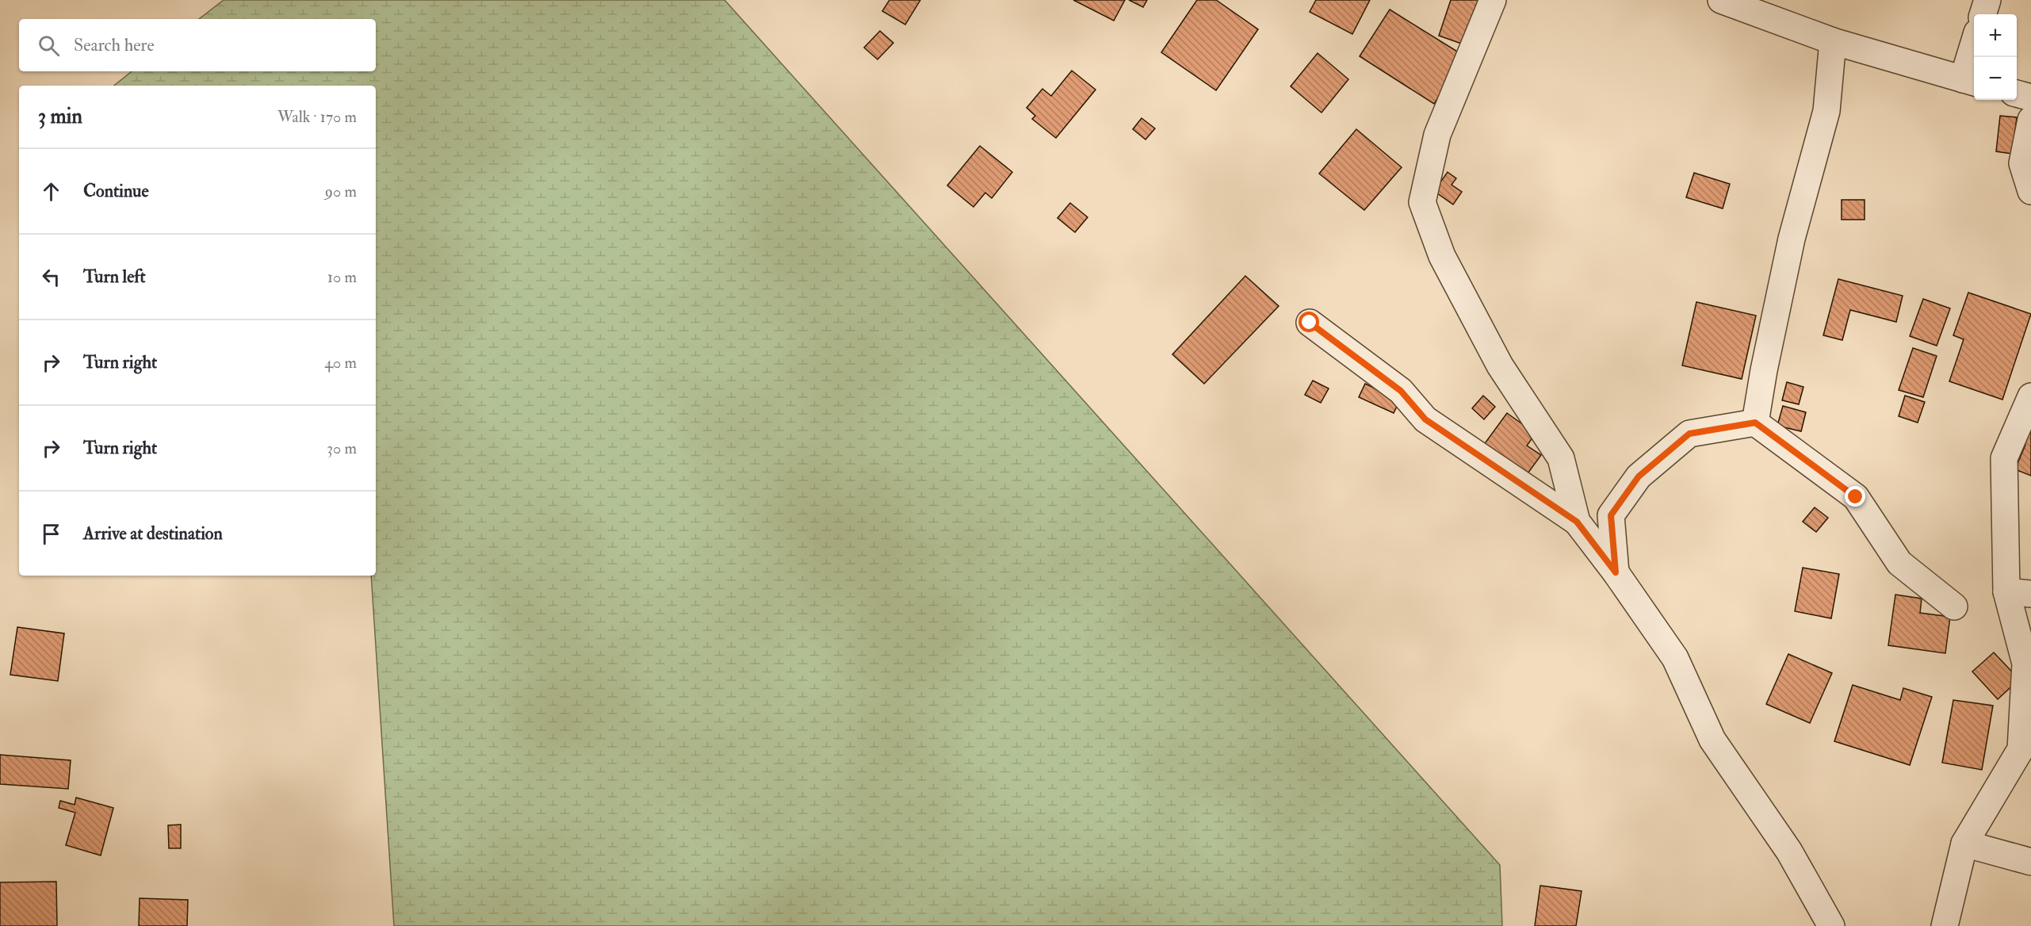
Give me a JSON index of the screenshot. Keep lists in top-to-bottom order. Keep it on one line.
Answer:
{"page":{"map_buttons":["+","−"],"search":"Search here","heading":["3 min","Walk · 170 m"],"list":[["Continue","90 m"],["Turn left","10 m"],["Turn right","40 m"],["Turn right","30 m"],"Arrive at destination"]}}
